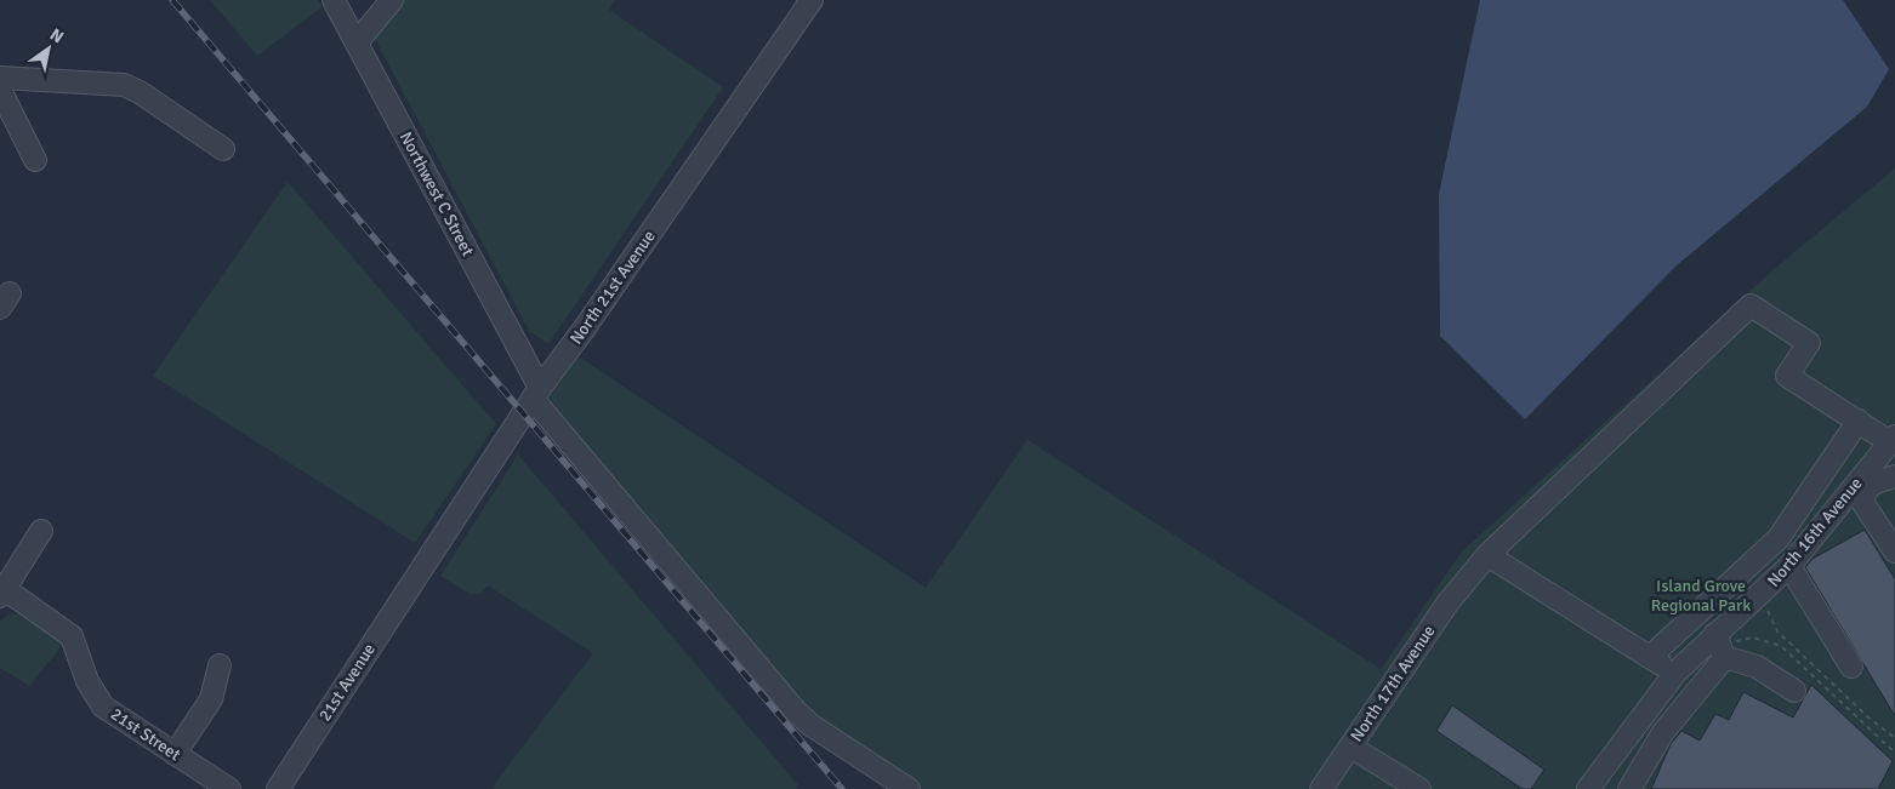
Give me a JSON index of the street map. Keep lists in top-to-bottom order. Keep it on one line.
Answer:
{"streets":{"street":["Northwest C Street","North 21st Avenue","North 16th Avenue","21st Avenue","North 17th Avenue","21st Street"]},"crossings":[["Northwest C Street","North 21st Avenue"],["North 21st Avenue","21st Avenue"]],"parks":["Island Grove Regional Park"],"north":"top right"}
